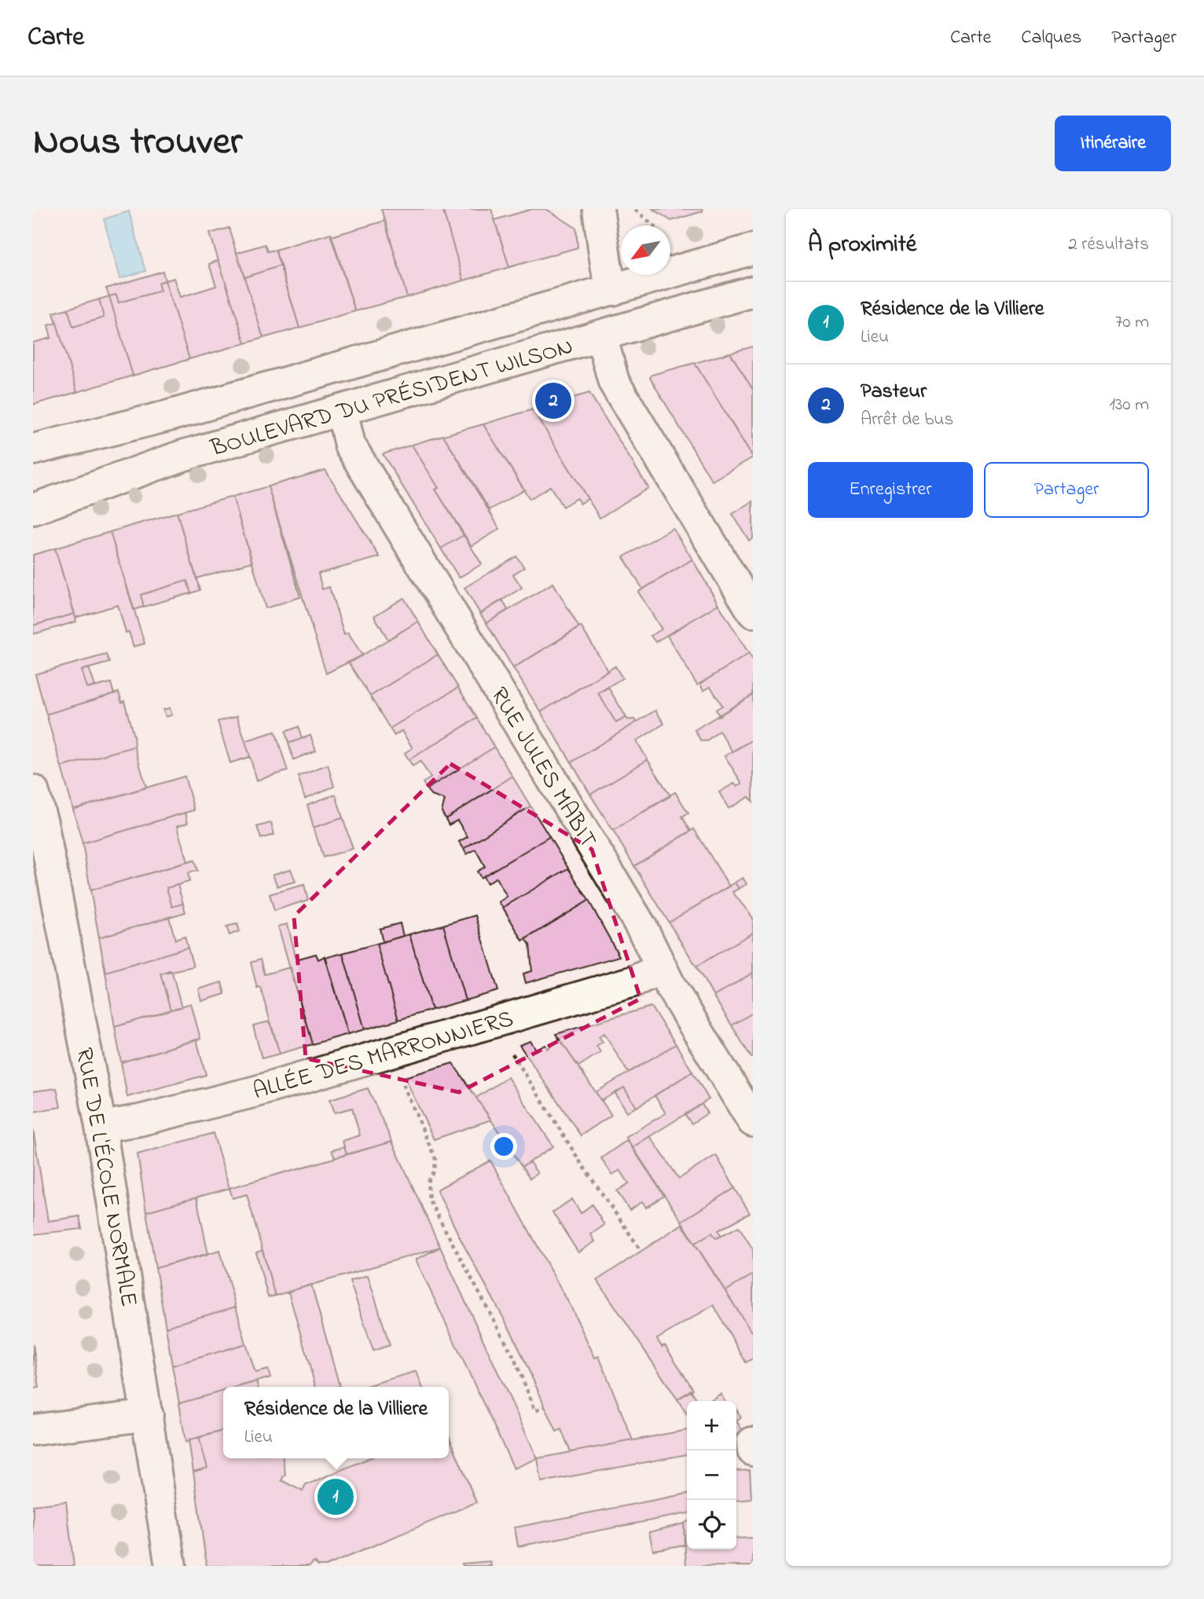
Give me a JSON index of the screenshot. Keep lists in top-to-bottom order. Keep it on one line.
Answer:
{"streets":{"main road":["BOULEVARD DU PRÉSIDENT WILSON","RUE JULES MABIT","ALLÉE DES MARRONNIERS","RUE DE L'ÉCOLE NORMALE"]},"crossings":[["BOULEVARD DU PRÉSIDENT WILSON","RUE JULES MABIT"],["RUE JULES MABIT","ALLÉE DES MARRONNIERS"],["ALLÉE DES MARRONNIERS","RUE DE L'ÉCOLE NORMALE"]],"north":"bottom left","page":{"header":"Carte","nav":["Carte","Calques","Partager"],"title":"Nous trouver","buttons":["Itinéraire",["Enregistrer","Partager"]],"heading":["À proximité","2 résultats"],"list":[{"mark":"1","name":"Résidence de la Villiere","note":"Lieu","value":"70 m"},{"mark":"2","name":"Pasteur","note":"Arrêt de bus","value":"130 m"}],"pins":["2","1"],"popup":["Résidence de la Villiere","Lieu"],"map_buttons":["+","−"]}}
